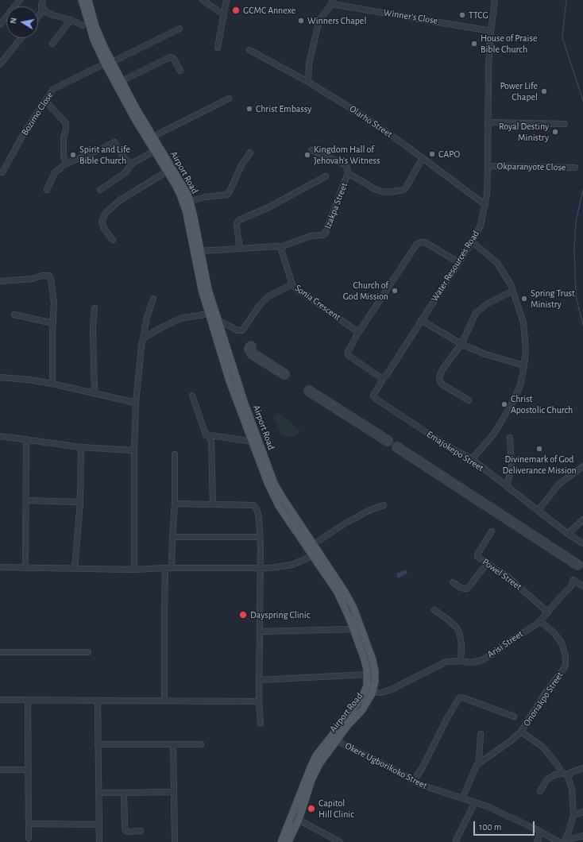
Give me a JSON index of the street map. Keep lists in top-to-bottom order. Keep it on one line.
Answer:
{"streets":{"main road":["Airport Road"],"street":["Winner's Close","Bozimo Close","Olarho Street","Okparanyote Close","Izakpa Street","Water Resources Road","Sonia Crescent","Emajokepo Street","Powel Street","Arisi Street","Onoriakpo Street","Okere Ugborikoko Street"]},"crossings":[["Winner's Close","Olarho Street"],["Winner's Close","Water Resources Road"],["Bozimo Close","Airport Road"],["Olarho Street","Water Resources Road"],["Okparanyote Close","Water Resources Road"],["Airport Road","Izakpa Street"],["Airport Road","Arisi Street"],["Airport Road","Okere Ugborikoko Street"],["Izakpa Street","Sonia Crescent"],["Water Resources Road","Emajokepo Street"],["Powel Street","Arisi Street"],["Arisi Street","Onoriakpo Street"]],"places":["GCMC Annexe","TTCG","Winners Chapel","House of Praise Bible Church","Power Life Chapel","Christ Embassy","Royal Destiny Ministry","CAPO","Spirit and Life Bible Church","Kingdom Hall of Jehovah's Witness","Church of God Mission","Spring Trust Ministry","Christ Apostolic Church","Divinemark of God Deliverance Mission","Dayspring Clinic","Capitol Hill Clinic"],"scale_bar":"100 m","north":"left"}
